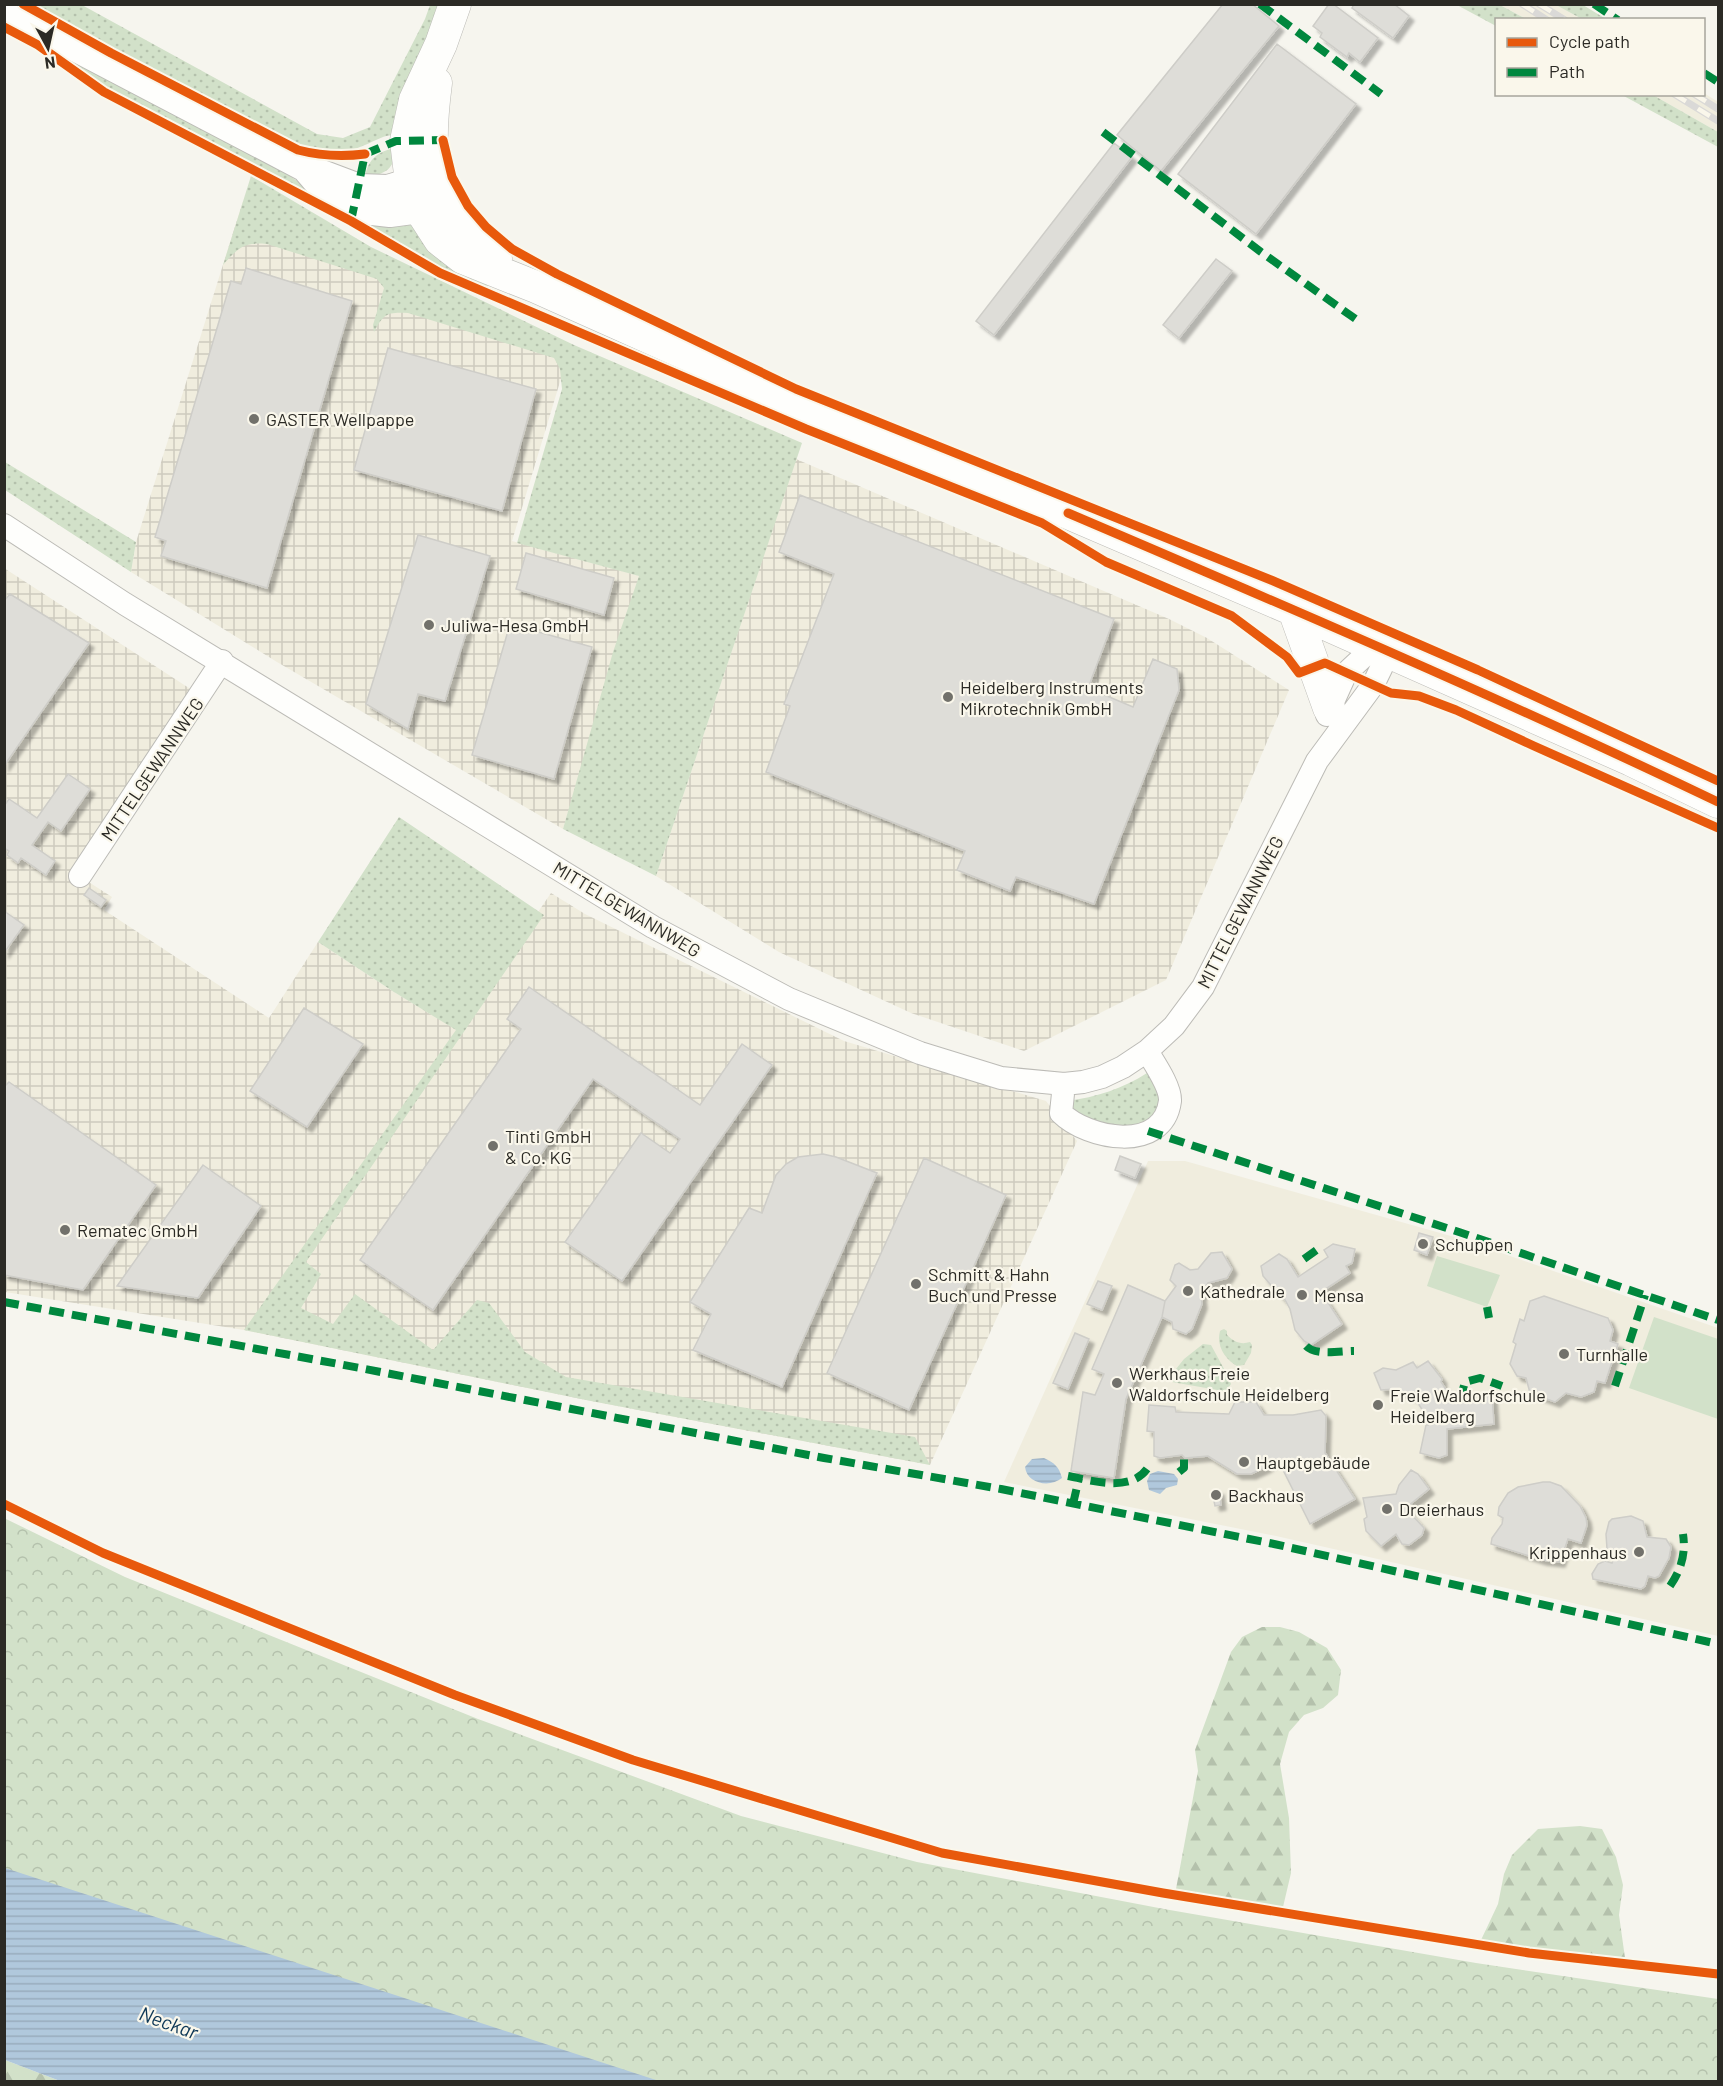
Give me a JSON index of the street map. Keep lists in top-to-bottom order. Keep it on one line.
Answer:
{"streets":{"street":["MITTELGEWANNWEG"]},"water":["Neckar"],"places":["GASTER Wellpappe","Juliwa-Hesa GmbH","Heidelberg Instruments Mikrotechnik GmbH","Tinti GmbH & Co. KG","Rematec GmbH","Schuppen","Schmitt & Hahn Buch und Presse","Kathedrale","Mensa","Turnhalle","Werkhaus Freie Waldorfschule Heidelberg","Freie Waldorfschule Heidelberg","Hauptgebäude","Backhaus","Dreierhaus","Krippenhaus"],"legend":["Cycle path","Path"],"north":"bottom"}
